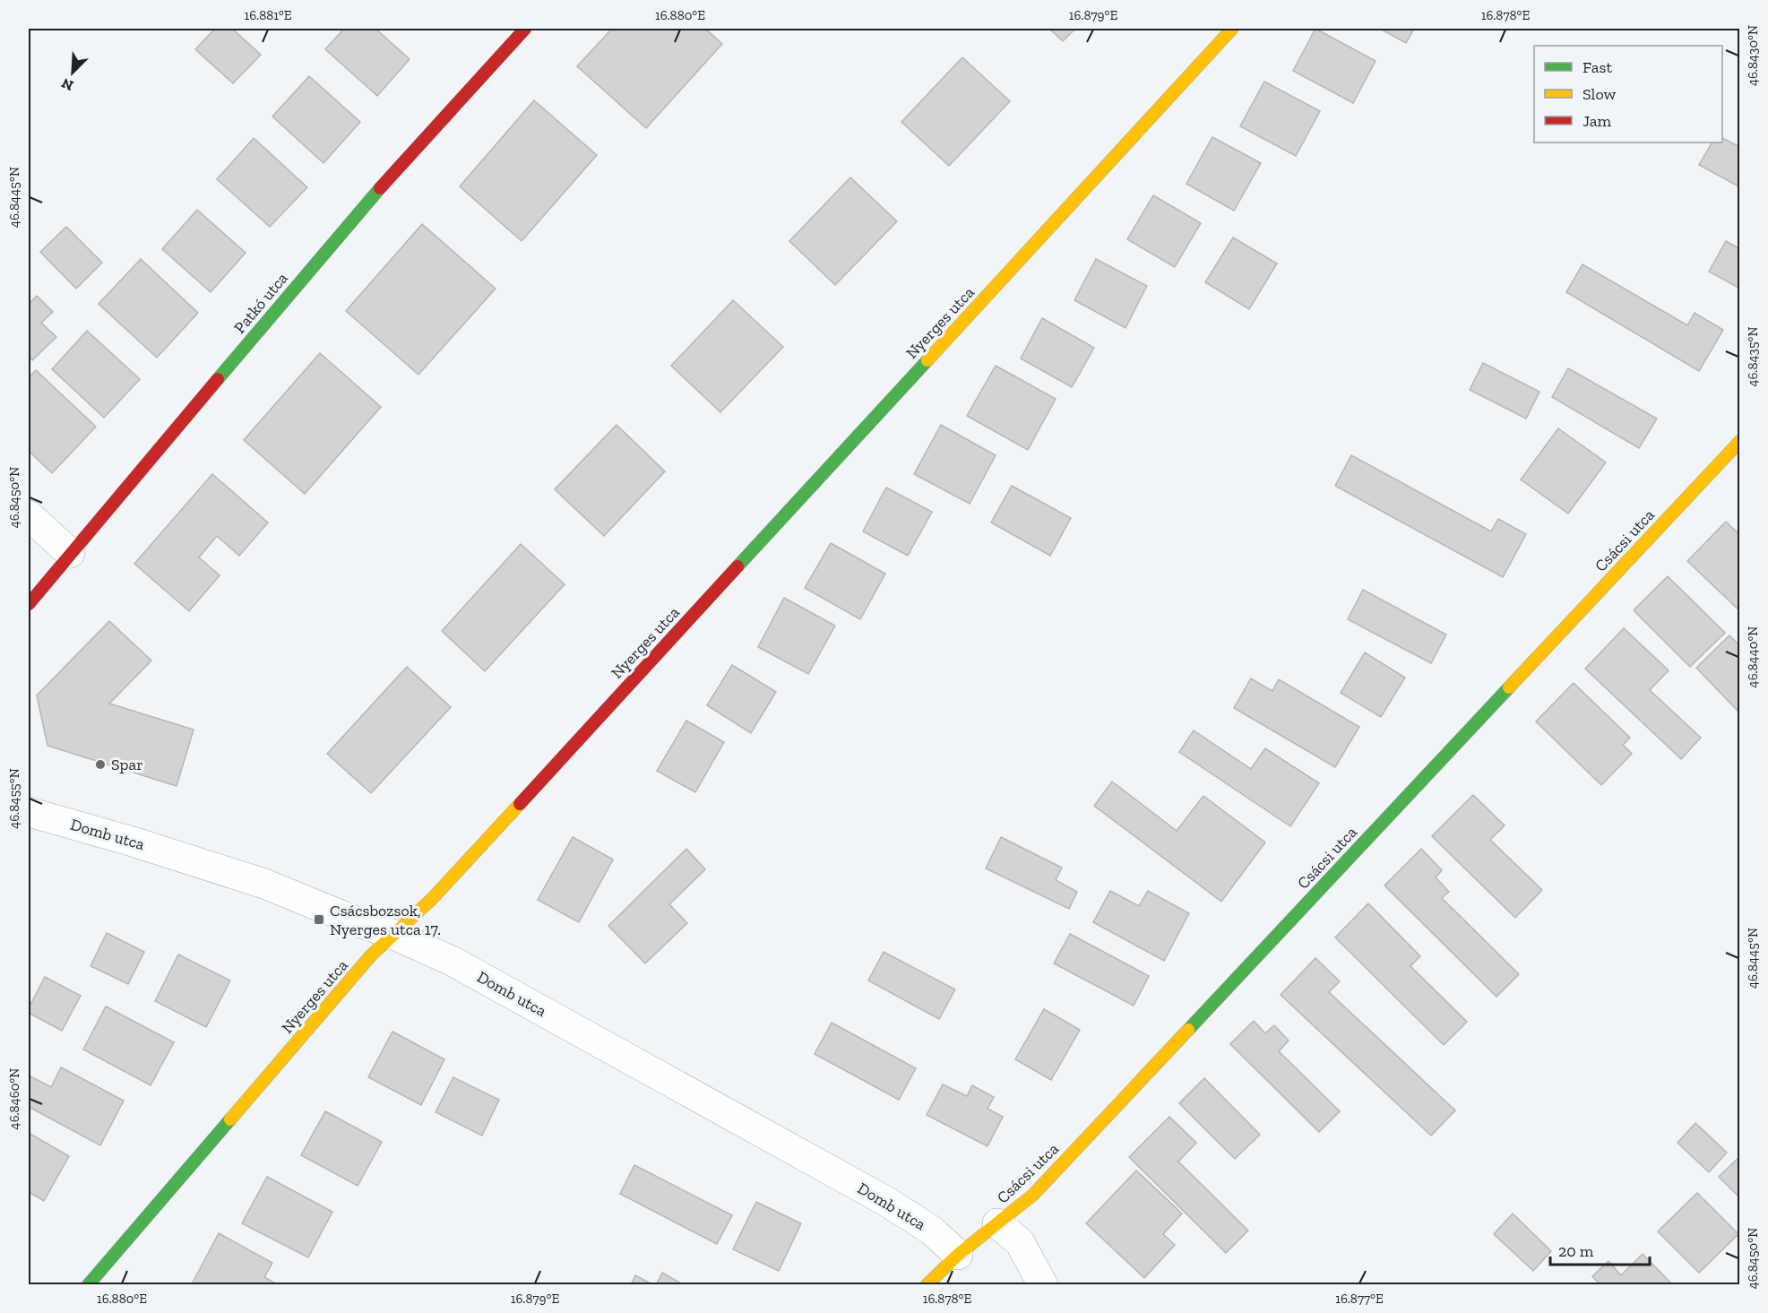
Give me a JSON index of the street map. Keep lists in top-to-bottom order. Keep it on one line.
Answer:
{"streets":{"street":["Patkó utca","Nyerges utca","Csácsi utca","Domb utca"]},"crossings":[["Nyerges utca","Domb utca"],["Csácsi utca","Domb utca"]],"places":{"other":["Spar"],"transit":["Csácsbozsok, Nyerges utca 17."]},"legend":["Fast","Slow","Jam"],"scale_bar":"20 m","north":"bottom left","coordinates":["16.881°E","16.880°E","16.879°E","16.878°E","46.8430°N","46.8445°N","46.8435°N","46.8450°N","46.8440°N","46.8455°N","46.8460°N","16.877°E"]}
